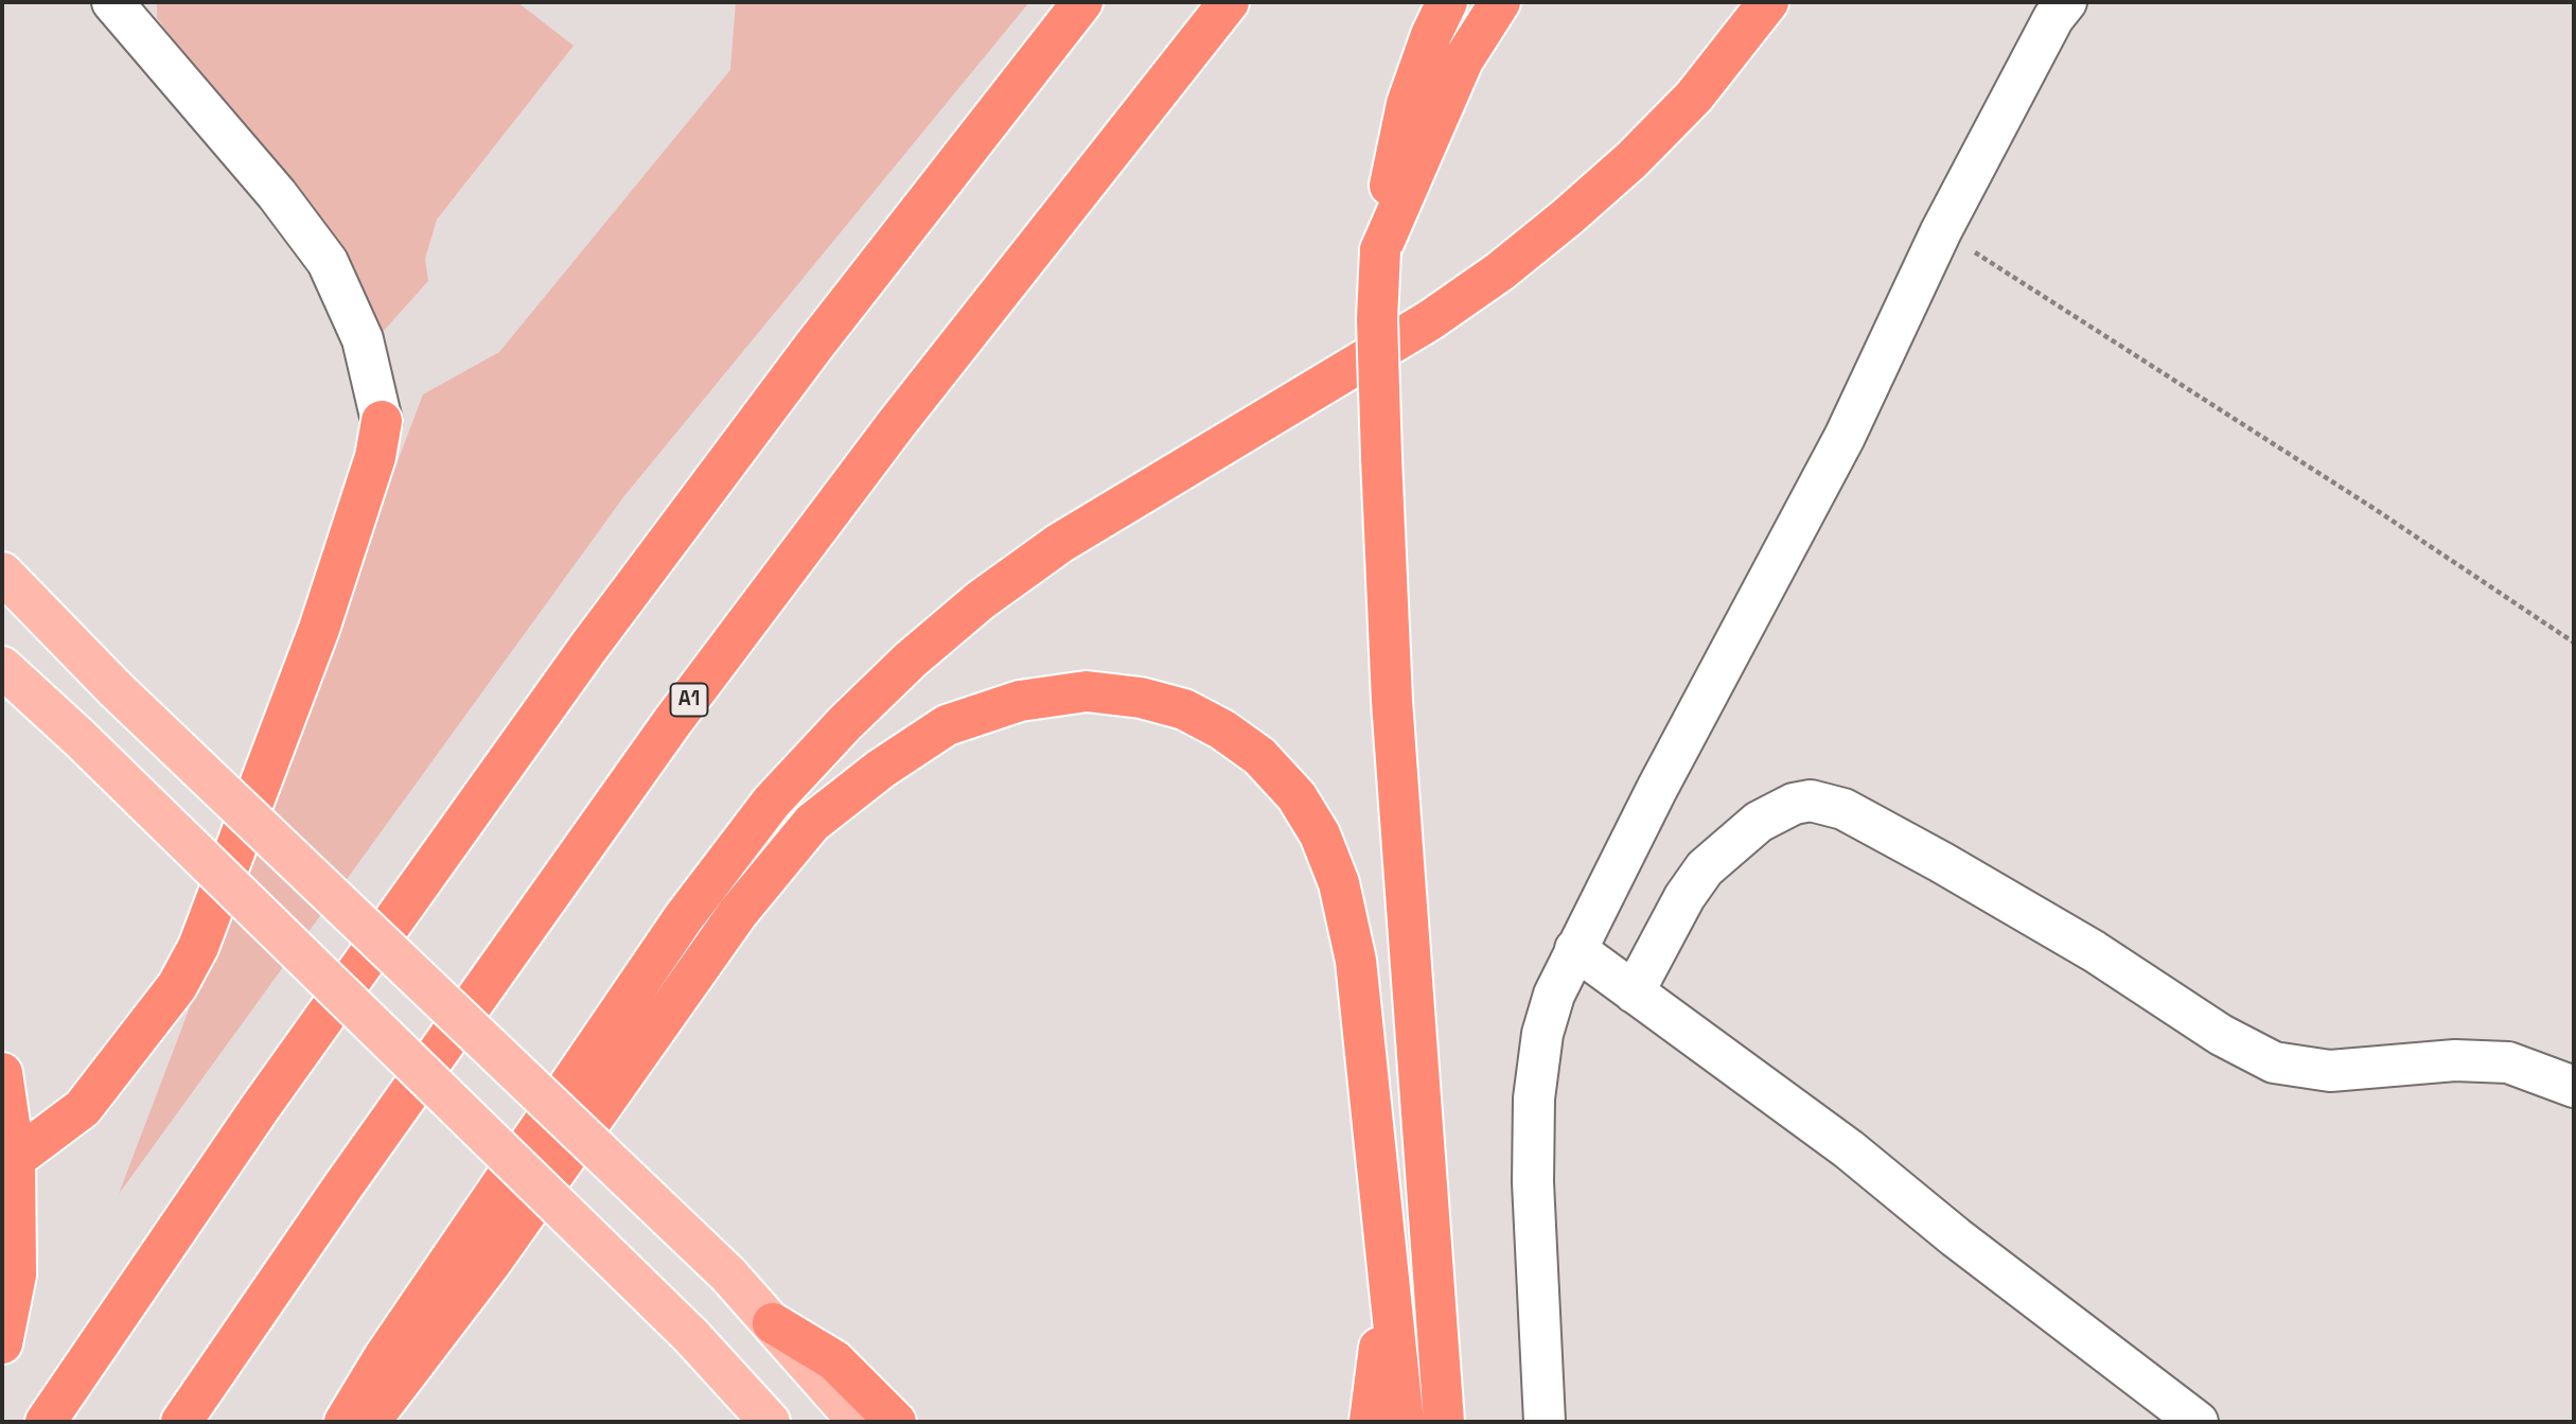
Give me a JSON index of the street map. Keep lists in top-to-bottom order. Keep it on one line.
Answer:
{"streets":{"highway":["A1"]}}
